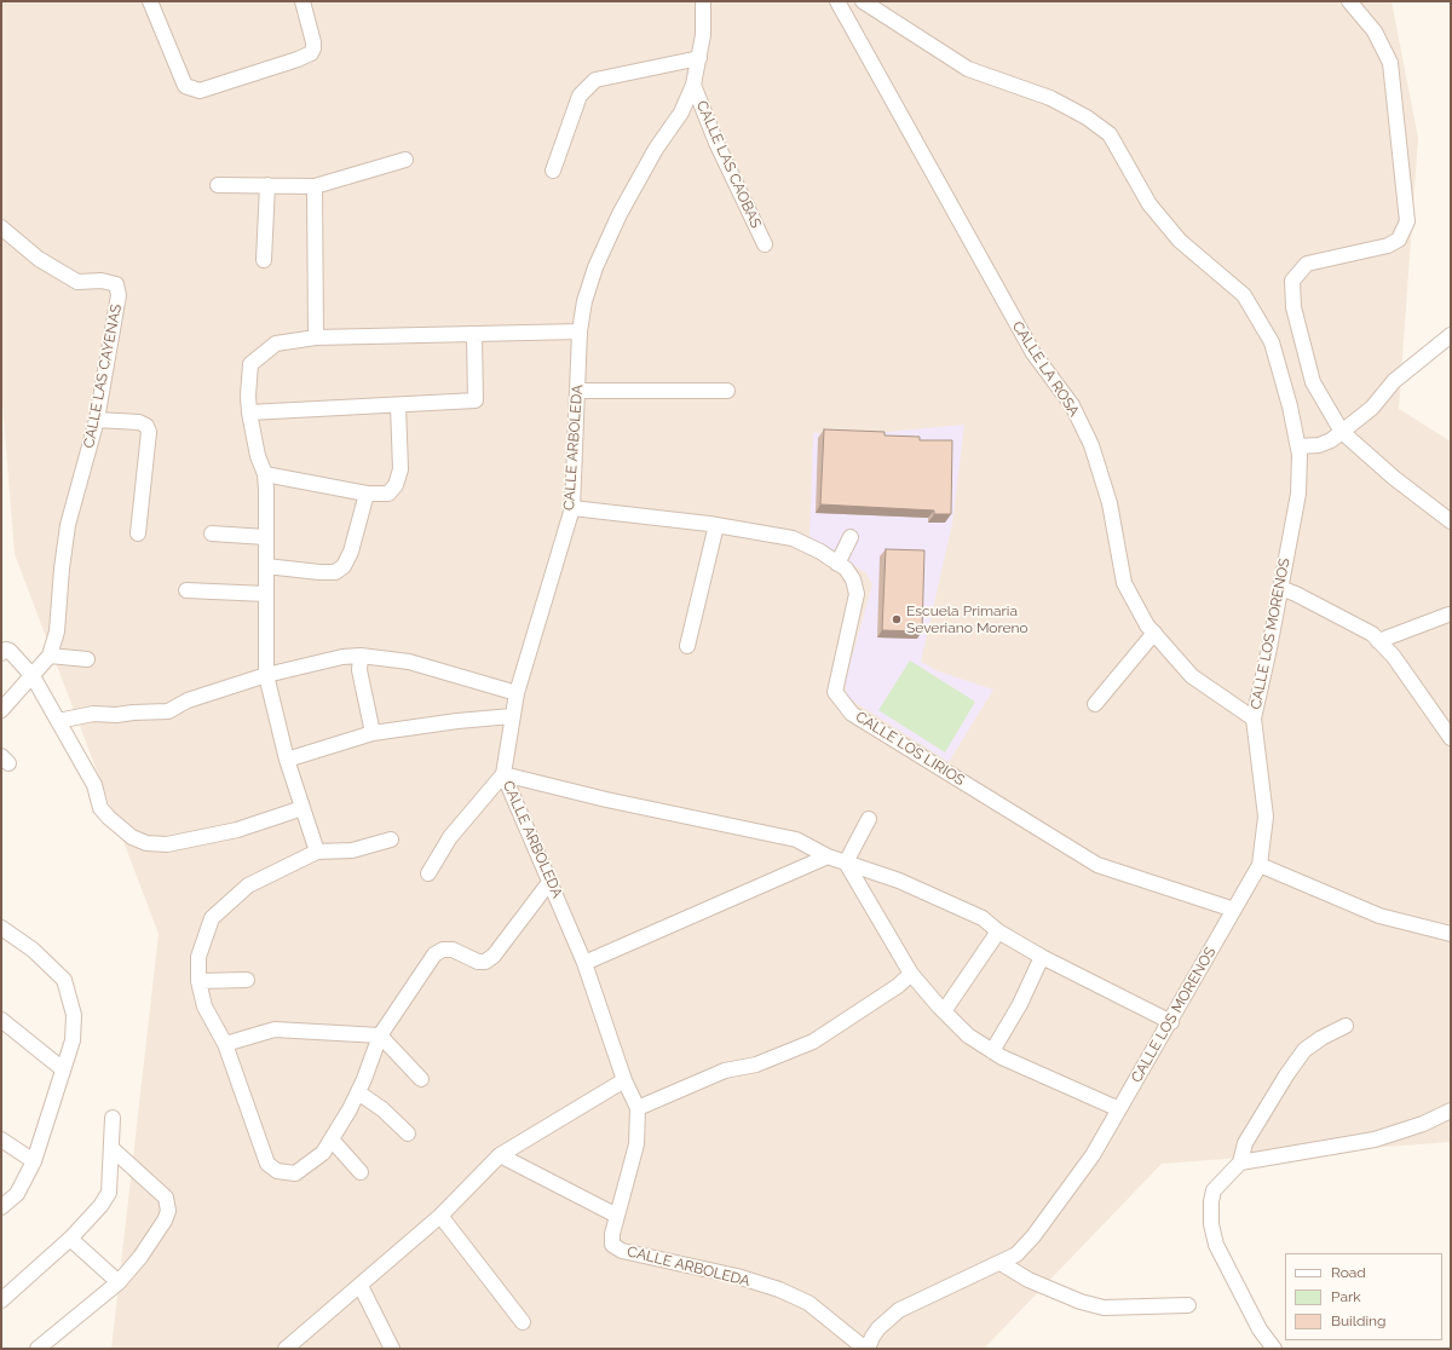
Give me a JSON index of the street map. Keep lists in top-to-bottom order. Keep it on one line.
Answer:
{"streets":{"street":["CALLE LAS CAOBAS","CALLE LA ROSA","CALLE LAS CAYENAS","CALLE ARBOLEDA","CALLE LOS MORENOS","CALLE LOS LIRIOS"]},"crossings":[["CALLE LAS CAOBAS","CALLE ARBOLEDA"],["CALLE LA ROSA","CALLE LOS MORENOS"],["CALLE ARBOLEDA","CALLE LOS MORENOS"],["CALLE ARBOLEDA","CALLE LOS LIRIOS"],["CALLE LOS MORENOS","CALLE LOS LIRIOS"]],"places":["Escuela Primaria Severiano Moreno"],"legend":["Road","Park","Building"]}
